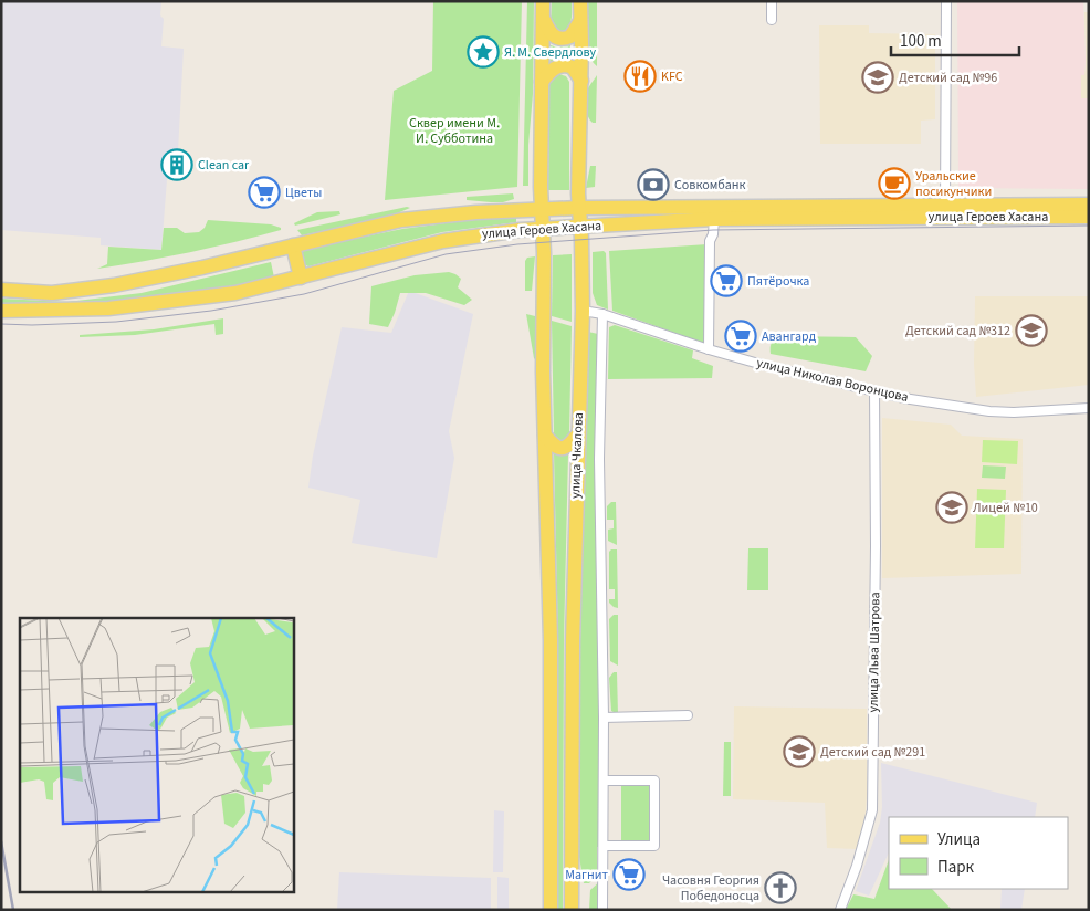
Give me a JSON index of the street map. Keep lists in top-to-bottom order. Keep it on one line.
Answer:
{"streets":{"main road":["улица Героев Хасана","улица Чкалова"],"street":["улица Николая Воронцова","улица Льва Шатрова"]},"crossings":[["улица Героев Хасана","улица Чкалова"],["улица Николая Воронцова","улица Чкалова"],["улица Николая Воронцова","улица Льва Шатрова"]],"parks":["Сквер имени М. И. Субботина"],"places":{"place":["Я. М. Свердлову"],"restaurant":["KFC"],"school or university":["Детский сад №96","Детский сад №312","Лицей №10","Детский сад №291"],"building":["Clean car"],"cafe":["Уральские посикунчики"],"bank":["Совкомбанк"],"supermarket":["Цветы","Пятёрочка","Авангард","Магнит"],"church":["Часовня Георгия Победоносца"]},"legend":["Улица","Парк"],"scale_bar":"100 m"}
